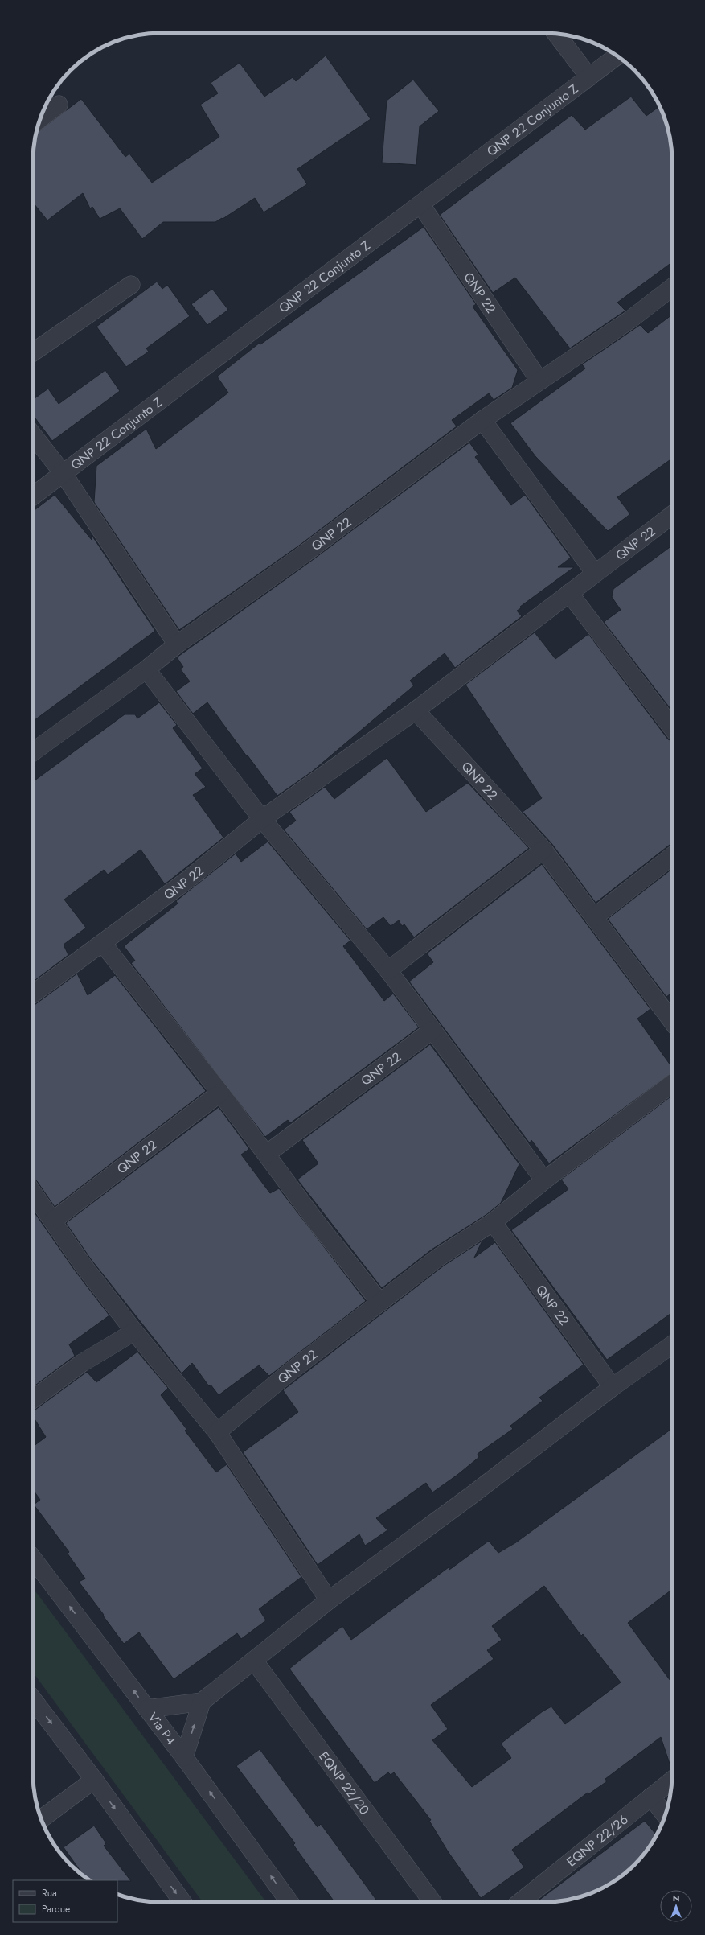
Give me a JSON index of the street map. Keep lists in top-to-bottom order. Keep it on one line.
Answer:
{"streets":{"street":["QNP 22 Conjunto Z","QNP 22","Via P4","EQNP 22/20","EQNP 22/26"]},"crossings":[["QNP 22 Conjunto Z","QNP 22"]],"legend":["Rua","Parque"],"north":"top"}
